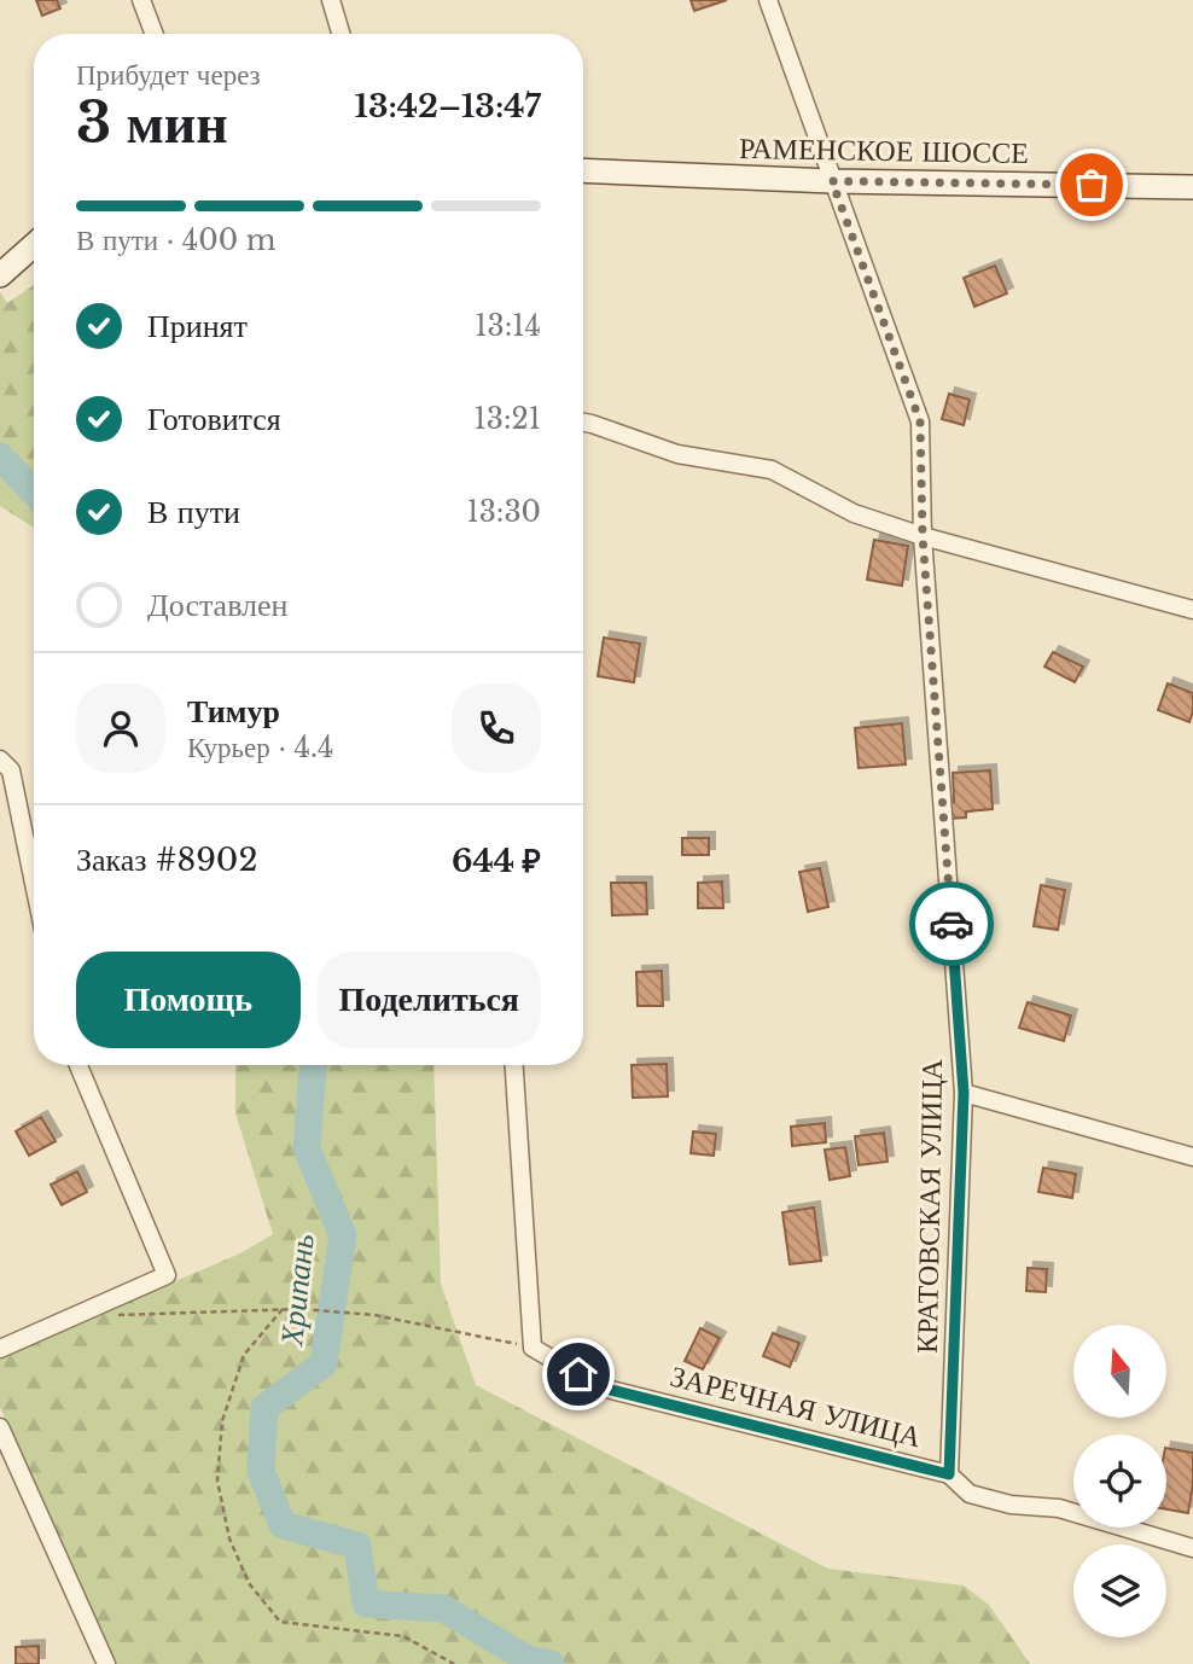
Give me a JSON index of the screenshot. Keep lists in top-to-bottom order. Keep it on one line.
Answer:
{"streets":{"main road":["РАМЕНСКОЕ ШОССЕ"],"street":["КРАТОВСКАЯ УЛИЦА","ЗАРЕЧНАЯ УЛИЦА"]},"crossings":[["РАМЕНСКОЕ ШОССЕ","КРАТОВСКАЯ УЛИЦА"],["КРАТОВСКАЯ УЛИЦА","ЗАРЕЧНАЯ УЛИЦА"]],"water":["Хрипань"],"north":"top","page":{"heading":["3 мин","Прибудет через","13:42–13:47"],"panel":["Тимур","Курьер · 4.4","Заказ #8902","644 ₽"],"bar":"В пути · 400 m","list":[["Принят","13:14"],["Готовится","13:21"],["В пути","13:30"],"Доставлен"],"buttons":["Помощь","Поделиться"]}}
